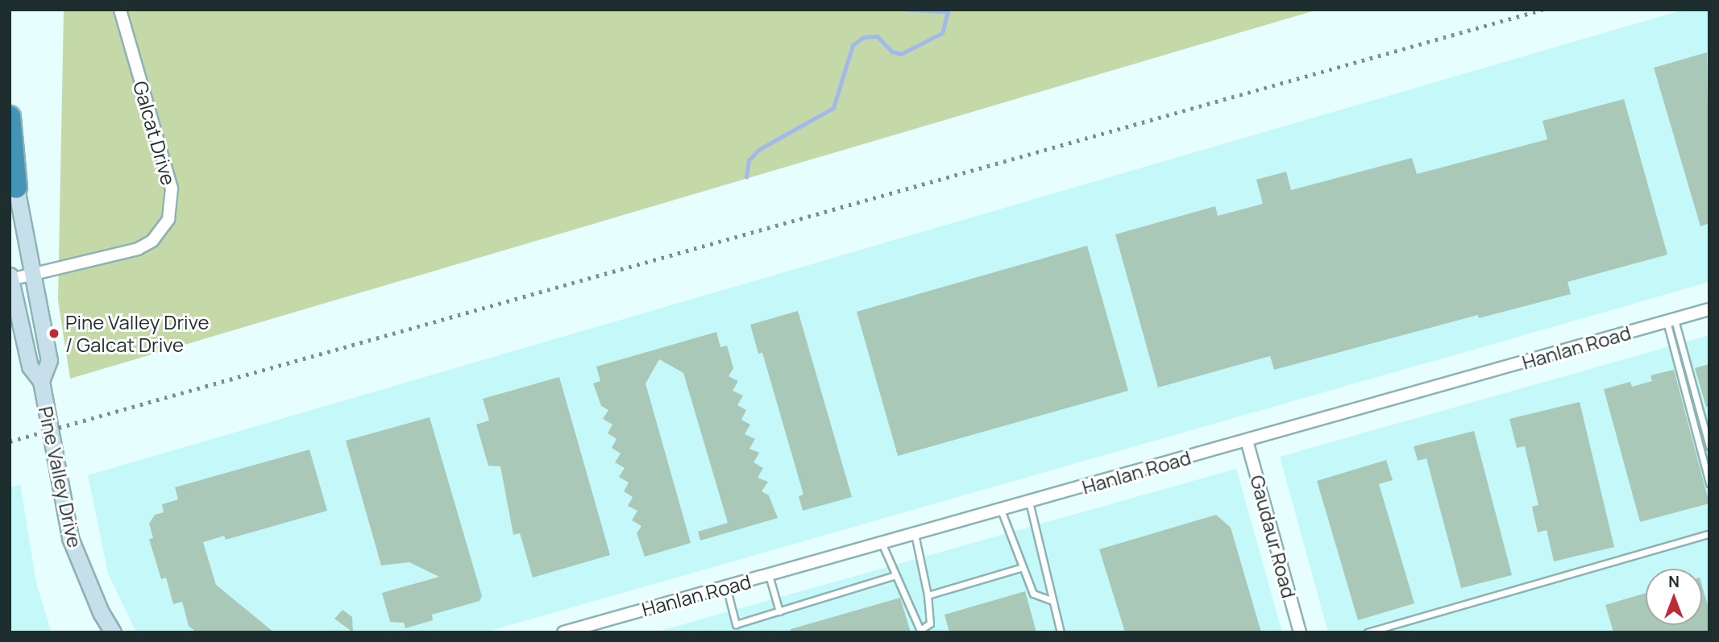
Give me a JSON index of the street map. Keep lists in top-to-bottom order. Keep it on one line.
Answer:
{"streets":{"main road":["Pine Valley Drive"],"street":["Galcat Drive","Hanlan Road","Gaudaur Road"]},"crossings":[["Galcat Drive","Pine Valley Drive"],["Hanlan Road","Gaudaur Road"]],"places":["Pine Valley Drive / Galcat Drive"],"north":"top"}
